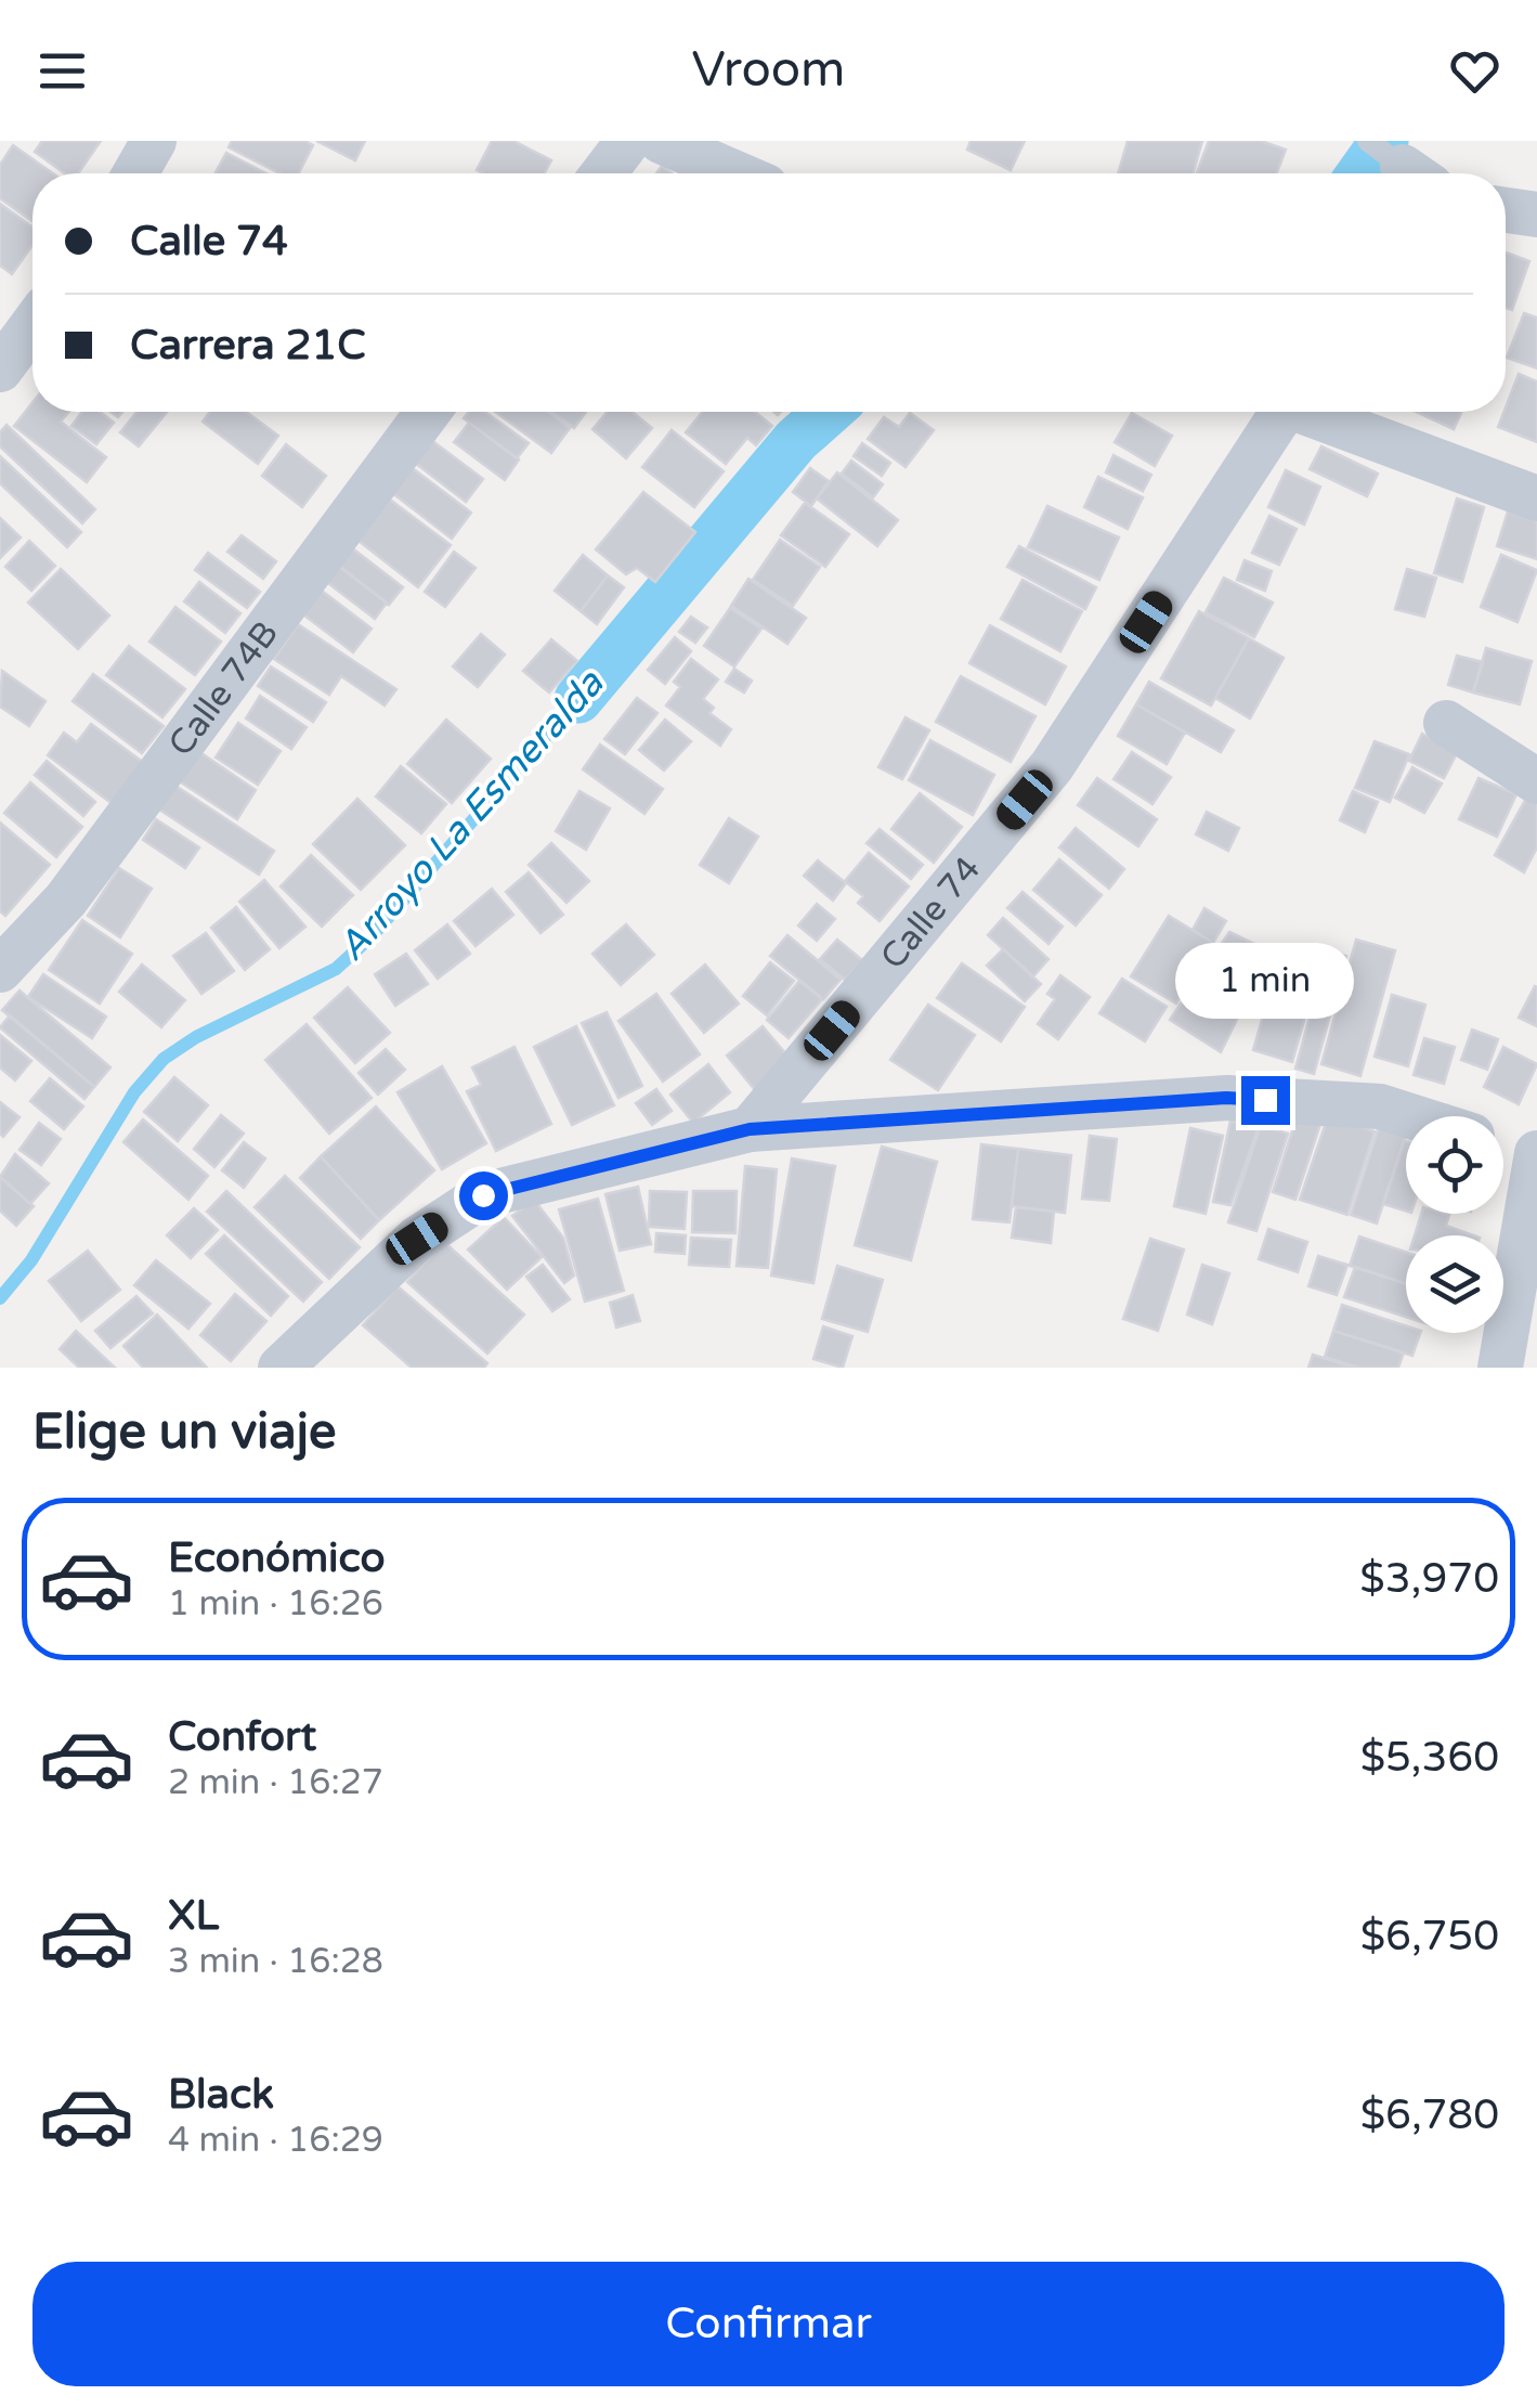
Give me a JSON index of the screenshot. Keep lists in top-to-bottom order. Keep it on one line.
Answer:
{"streets":{"street":["Calle 74B","Calle 74"]},"water":["Arroyo La Esmeralda"],"page":{"header":"Vroom","banner":["Calle 74","Carrera 21C"],"bubble":"1 min","heading":"Elige un viaje","list":[{"name":"Económico","note":"1 min · 16:26","value":"$3,970"},{"name":"Confort","note":"2 min · 16:27","value":"$5,360"},{"name":"XL","note":"3 min · 16:28","value":"$6,750"},{"name":"Black","note":"4 min · 16:29","value":"$6,780"}],"buttons":"Confirmar"}}
